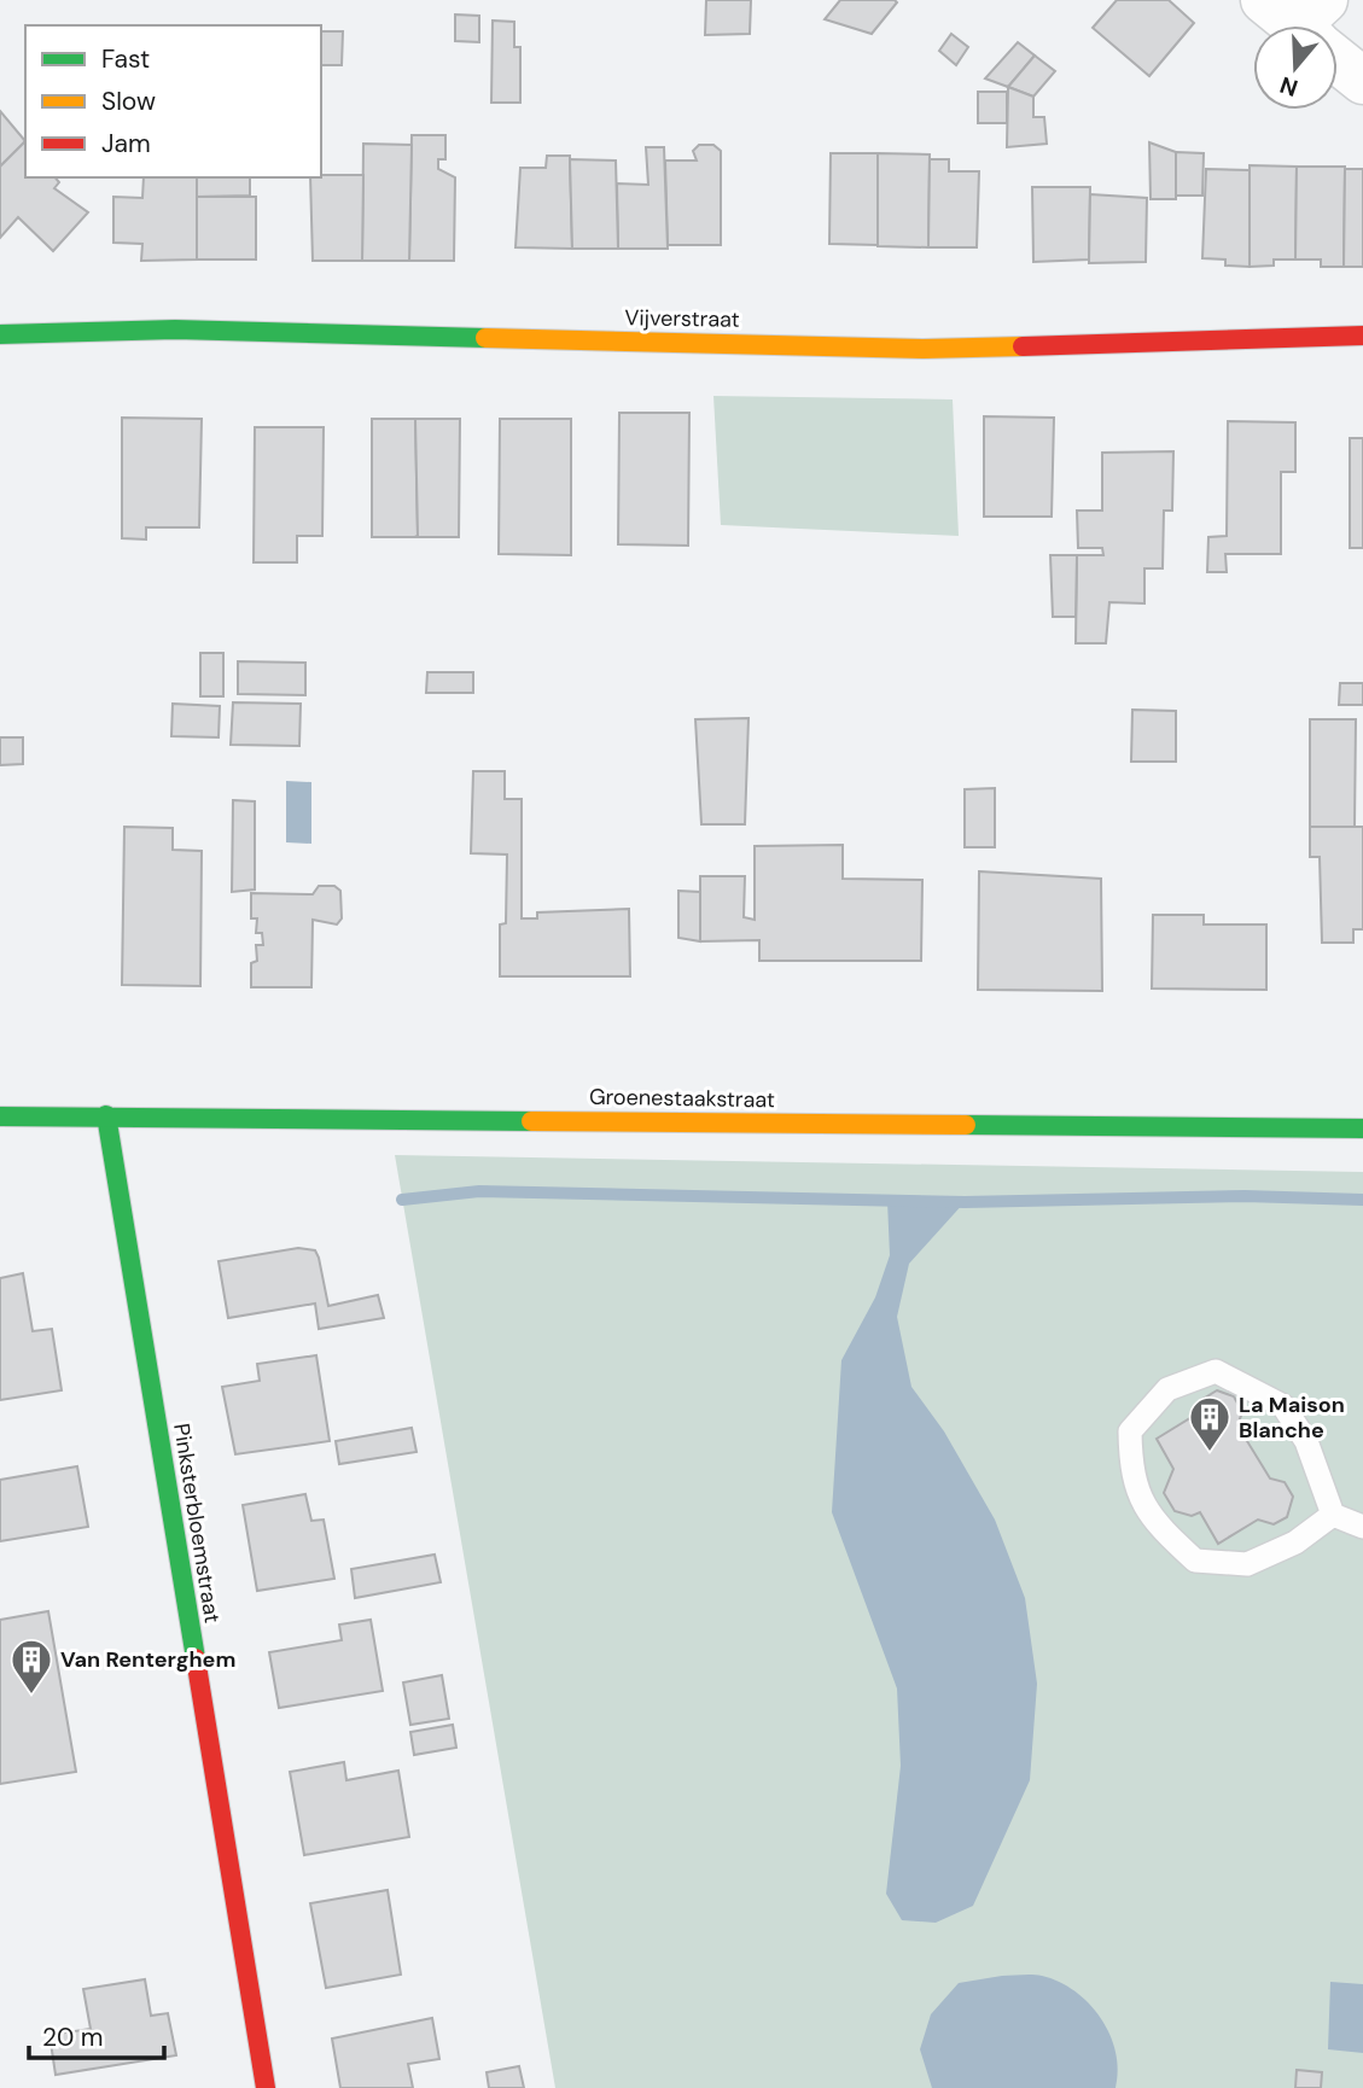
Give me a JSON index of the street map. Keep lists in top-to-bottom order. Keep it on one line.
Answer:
{"streets":{"street":["Vijverstraat","Groenestaakstraat","Pinksterbloemstraat"]},"crossings":[["Groenestaakstraat","Pinksterbloemstraat"]],"places":{"building":["La Maison Blanche","Van Renterghem"]},"legend":["Fast","Slow","Jam"],"scale_bar":"20 m","north":"bottom"}
